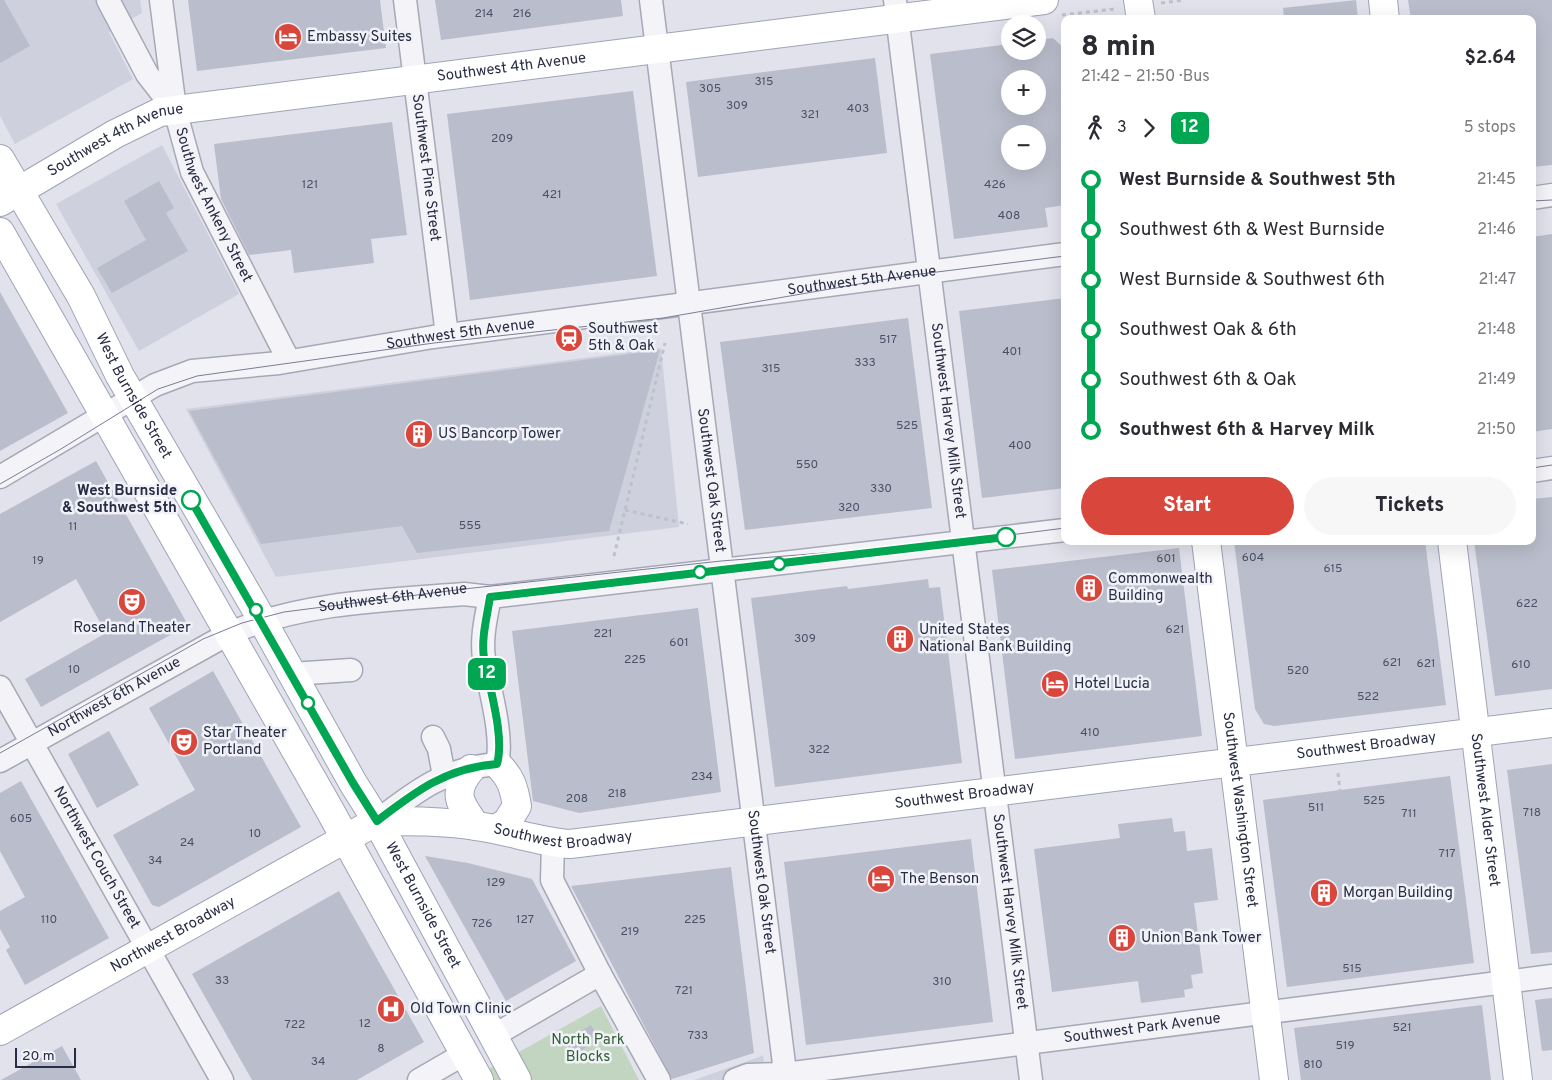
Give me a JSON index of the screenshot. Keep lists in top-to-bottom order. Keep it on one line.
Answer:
{"streets":{"main road":["Southwest 4th Avenue","West Burnside Street","Southwest Broadway","Southwest Washington Street","Southwest Alder Street","Northwest Broadway"],"street":["Southwest Pine Street","Southwest Ankeny Street","Southwest 5th Avenue","Southwest Harvey Milk Street","Southwest Oak Street","Southwest 6th Avenue","Northwest 6th Avenue","Northwest Couch Street","Southwest Park Avenue"]},"crossings":[["Southwest 4th Avenue","Southwest Pine Street"],["Southwest 4th Avenue","Southwest Ankeny Street"],["Southwest 4th Avenue","West Burnside Street"],["Southwest 4th Avenue","Southwest Harvey Milk Street"],["Southwest 4th Avenue","Southwest Oak Street"],["Southwest Pine Street","Southwest 5th Avenue"],["Southwest Ankeny Street","Southwest 5th Avenue"],["Southwest 5th Avenue","West Burnside Street"],["Southwest 5th Avenue","Southwest Harvey Milk Street"],["Southwest 5th Avenue","Southwest Oak Street"],["West Burnside Street","Southwest 6th Avenue"],["West Burnside Street","Northwest 6th Avenue"],["West Burnside Street","Southwest Broadway"],["West Burnside Street","Northwest Broadway"],["Southwest Harvey Milk Street","Southwest 6th Avenue"],["Southwest Harvey Milk Street","Southwest Broadway"],["Southwest Harvey Milk Street","Southwest Park Avenue"],["Southwest Oak Street","Southwest 6th Avenue"],["Southwest Oak Street","Southwest Broadway"],["Southwest Oak Street","Southwest Park Avenue"],["Southwest 6th Avenue","Northwest 6th Avenue"],["Northwest 6th Avenue","Northwest Couch Street"],["Southwest Broadway","Southwest Washington Street"],["Southwest Broadway","Southwest Alder Street"],["Southwest Broadway","Northwest Broadway"],["Southwest Washington Street","Southwest Park Avenue"],["Southwest Alder Street","Southwest Park Avenue"],["Northwest Couch Street","Northwest Broadway"]],"parks":["North Park Blocks"],"places":{"hotel":["Embassy Suites","Hotel Lucia","The Benson"],"station":["Southwest 5th & Oak"],"building":["US Bancorp Tower","Commonwealth Building","United States National Bank Building","Morgan Building","Union Bank Tower"],"other":["West Burnside & Southwest 5th"],"theatre":["Roseland Theater","Star Theater Portland"],"hospital":["Old Town Clinic"]},"lines":["bus line 12"],"house_numbers":["214","216","315","305","309","403","321","209","121","426","421","408","517","401","333","315","525","400","550","330","320","555","11","604","601","19","615","622","621","221","309","601","225","621","621","610","10","520","522","410","322","234","218","208","525","511","718","711","605","10","24","717","34","129","110","127","225","726","219","515","33","310","721","12","722","521","733","519","8","34","810"],"scale_bar":"20 m","page":{"on_map":"12","map_buttons":["+","−"],"heading":["8 min","21:42 – 21:50 · Bus","$2.64"],"legs":["3","12","5 stops"],"list":[{"name":"West Burnside & Southwest 5th","value":"21:45"},{"name":"Southwest 6th & West Burnside","value":"21:46"},{"name":"West Burnside & Southwest 6th","value":"21:47"},{"name":"Southwest Oak & 6th","value":"21:48"},{"name":"Southwest 6th & Oak","value":"21:49"},{"name":"Southwest 6th & Harvey Milk","value":"21:50"}],"buttons":["Start","Tickets"],"scale":"20 m"}}
